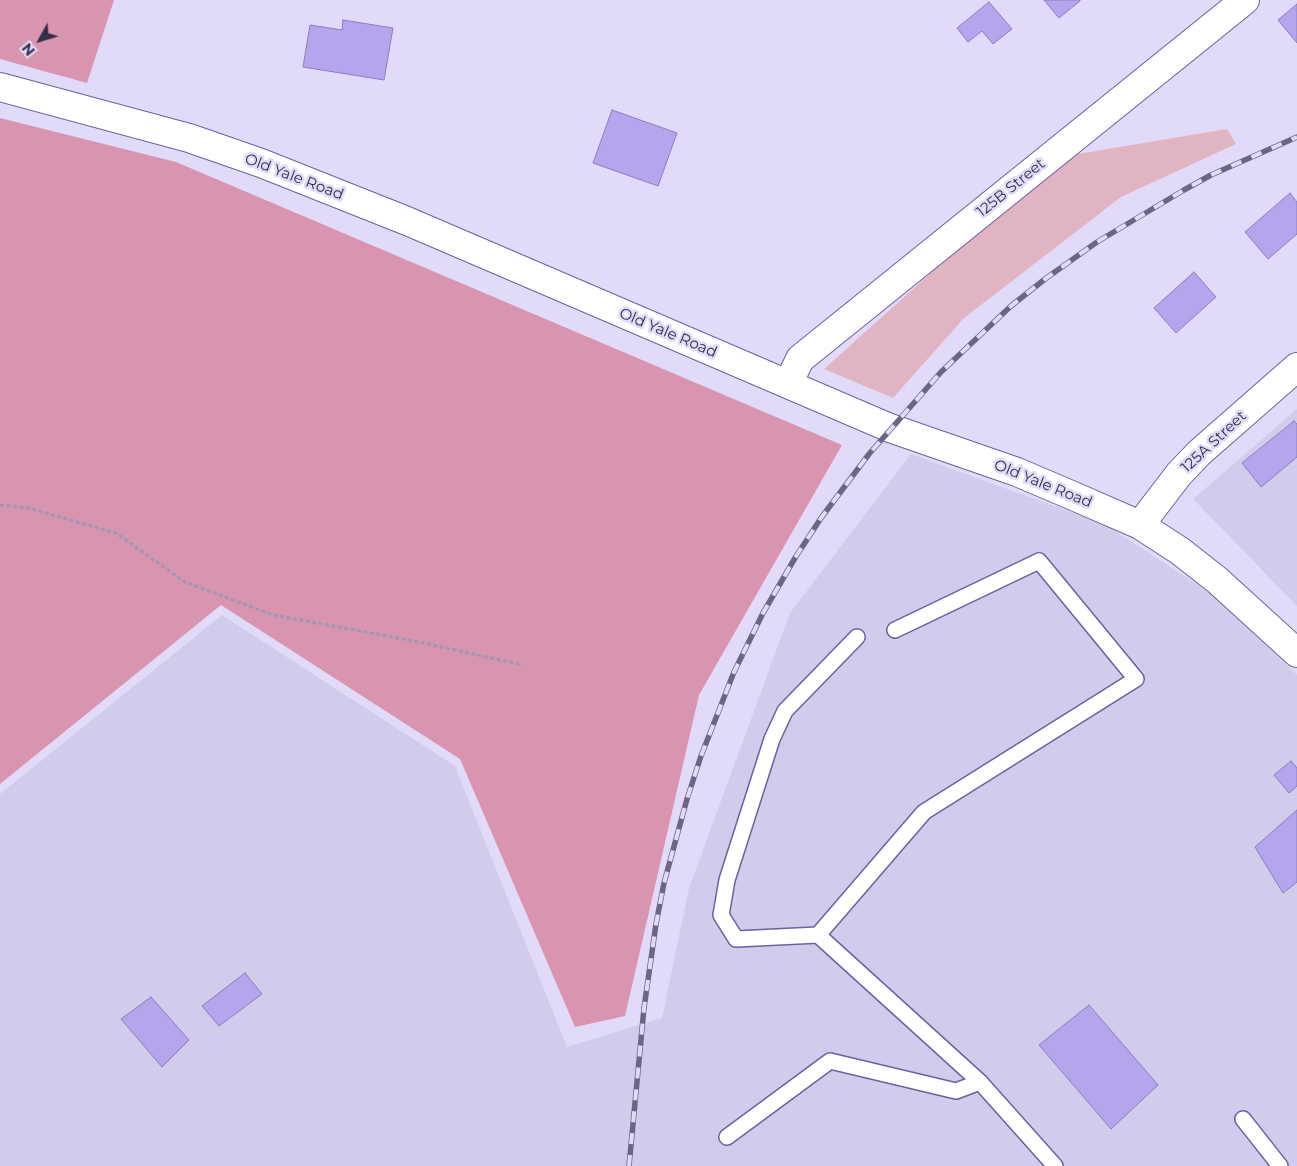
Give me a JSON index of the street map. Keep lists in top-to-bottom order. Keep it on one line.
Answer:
{"streets":{"main road":["Old Yale Road","125B Street","125A Street"]},"crossings":[["Old Yale Road","125B Street"],["Old Yale Road","125A Street"]],"north":"bottom left"}
